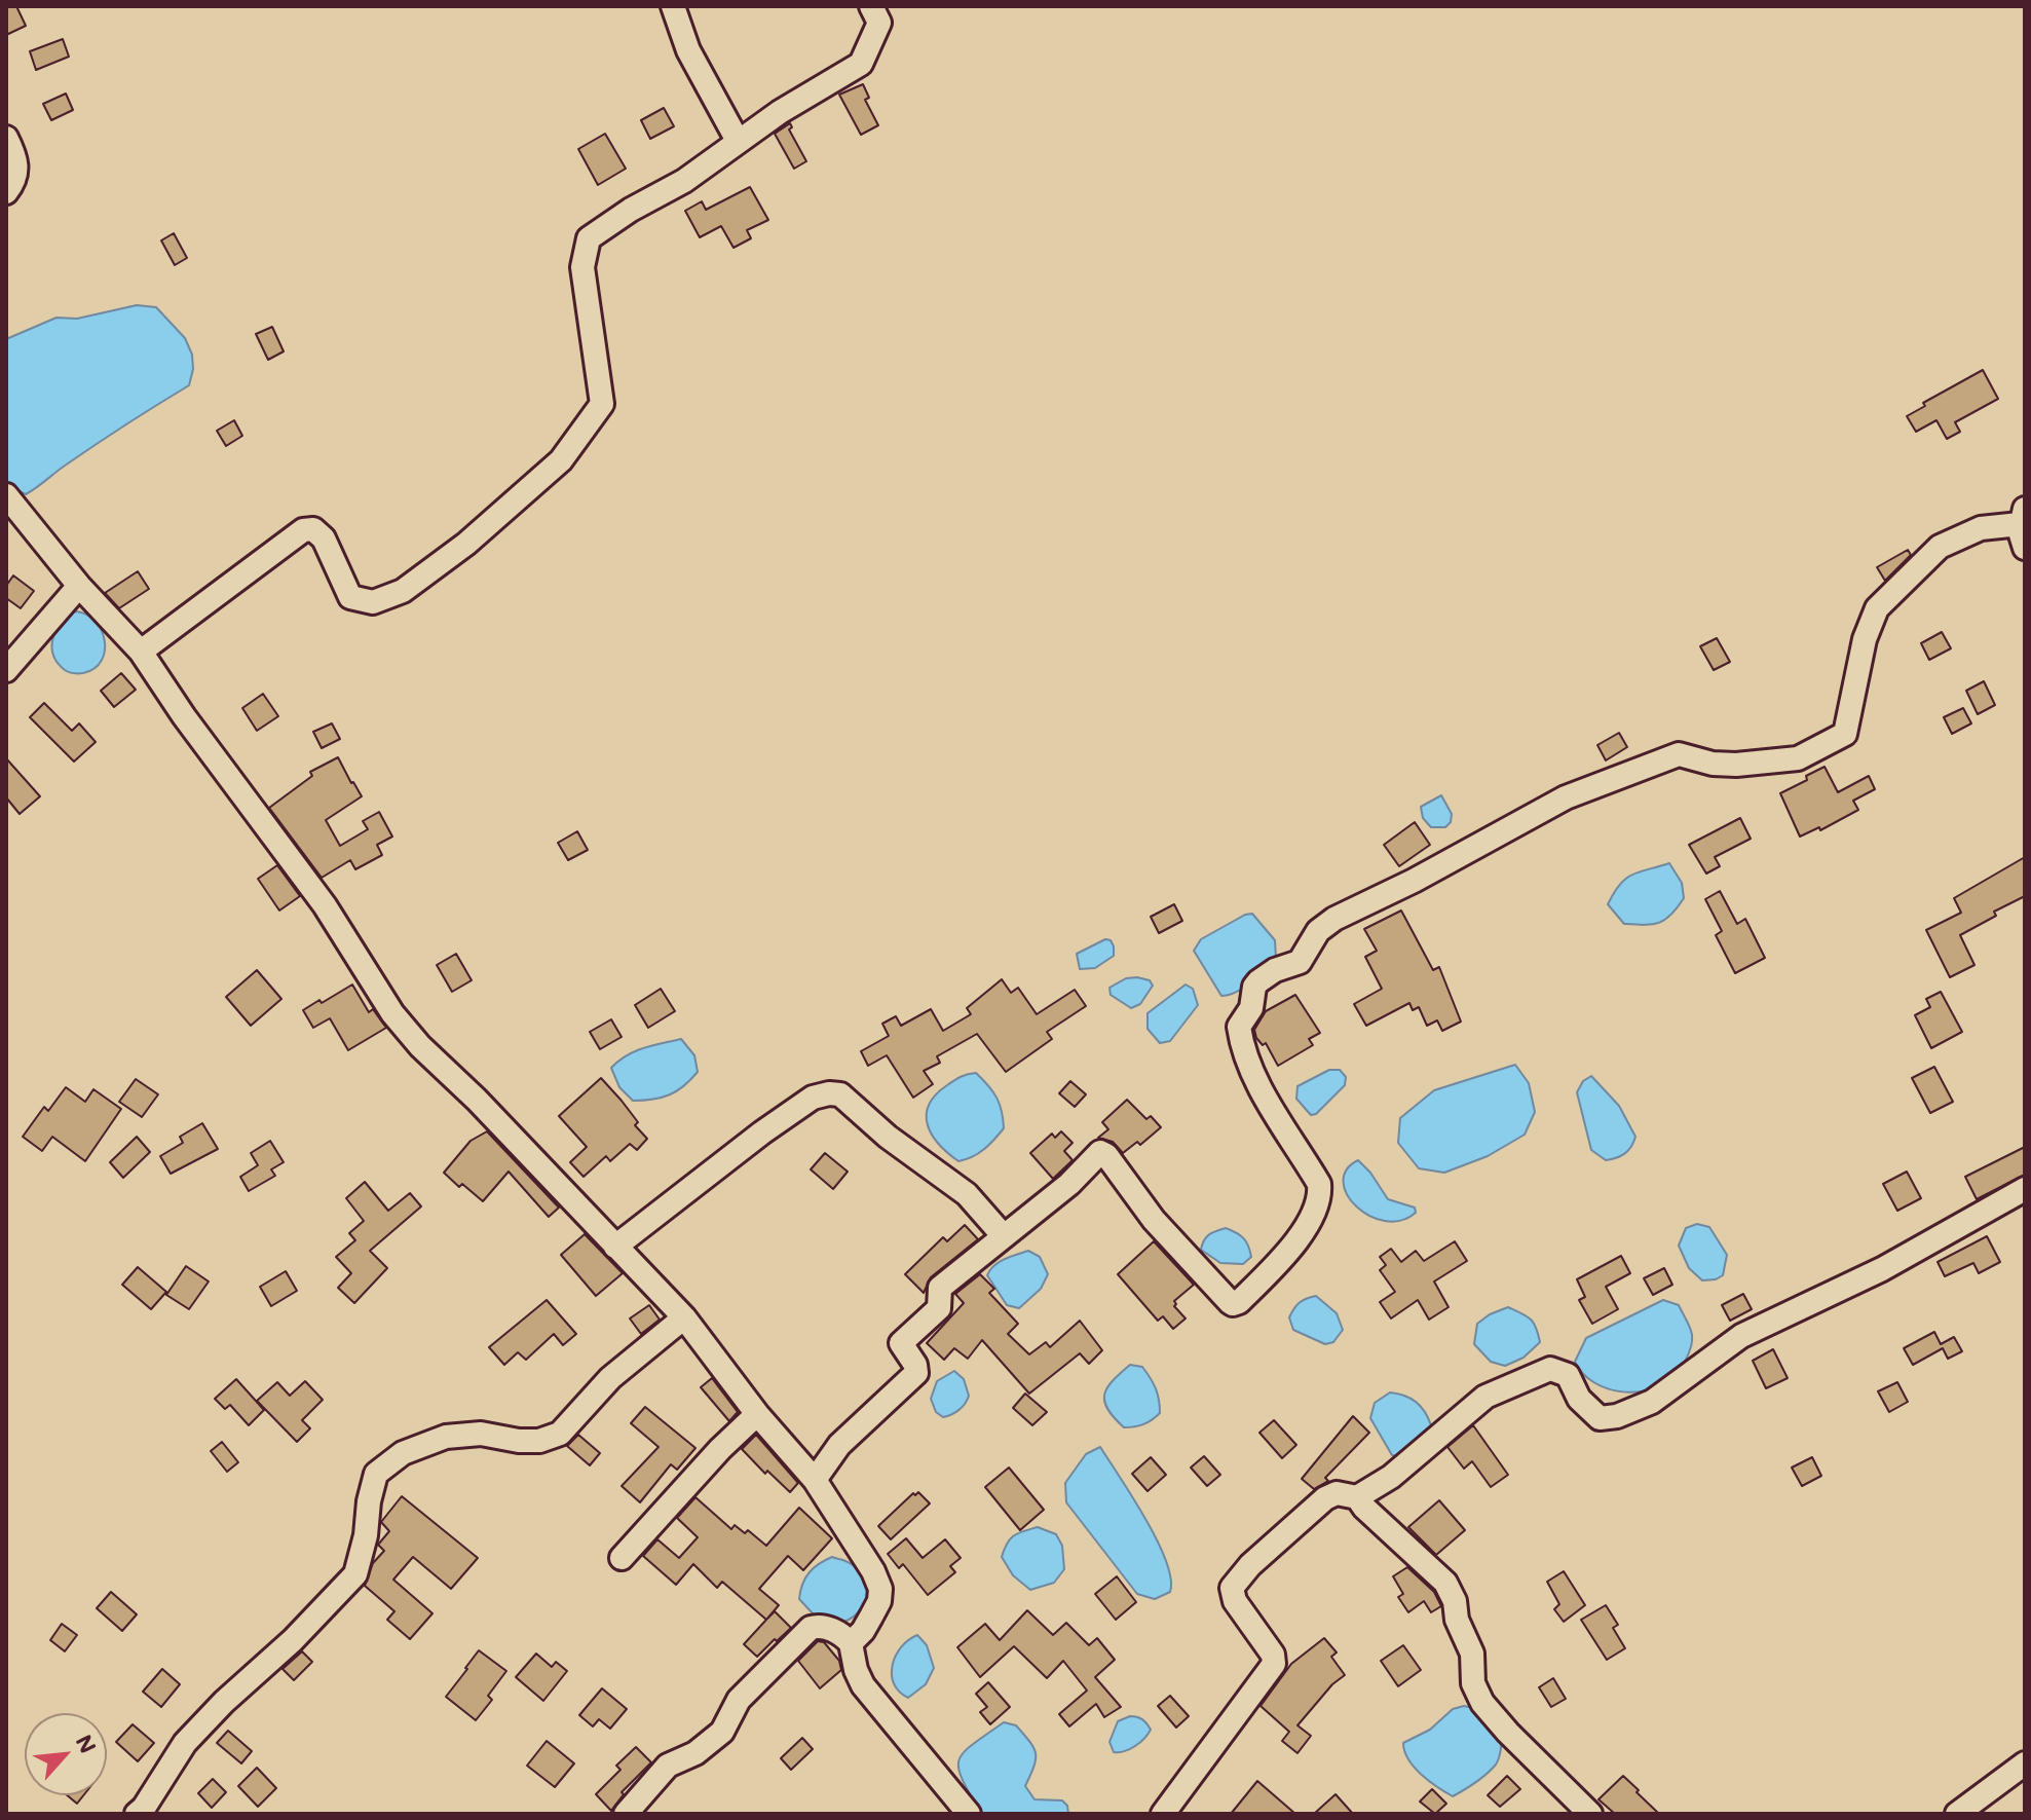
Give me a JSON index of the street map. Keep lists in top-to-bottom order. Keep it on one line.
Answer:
{"north":"top right"}
